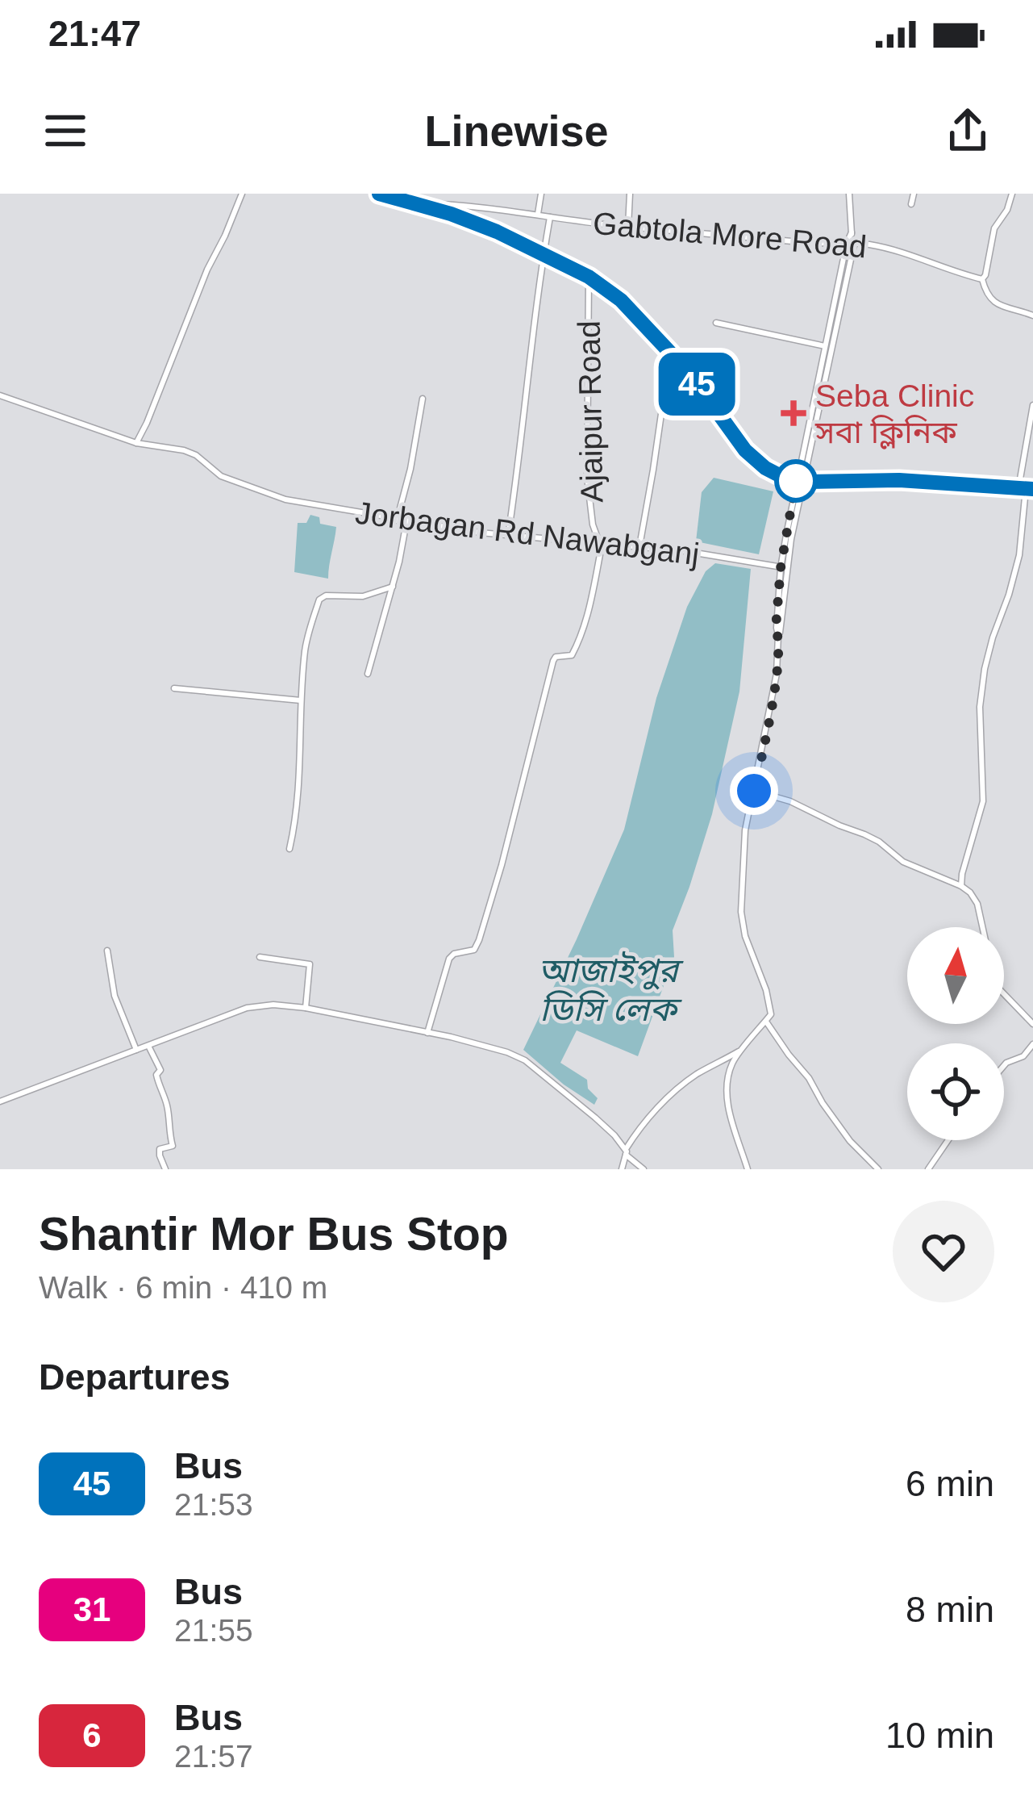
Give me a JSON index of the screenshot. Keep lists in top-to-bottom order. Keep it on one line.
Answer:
{"streets":{"street":["Gabtola More Road","Ajaipur Road","Jorbagan Rd Nawabganj"]},"crossings":[["Ajaipur Road","Jorbagan Rd Nawabganj"]],"water":["আজাইপুর ডিসি লেক"],"places":{"health":["Seba Clinic সবা ক্লিনিক"]},"lines":["bus line 45"],"north":"top","page":{"status":"21:47","header":"Linewise","on_map":"45","heading":[["Shantir Mor Bus Stop","Walk · 6 min · 410 m"],"Departures"],"list":[{"mark":"45","name":"Bus","note":"21:53","value":"6 min"},{"mark":"31","name":"Bus","note":"21:55","value":"8 min"},{"mark":"6","name":"Bus","note":"21:57","value":"10 min"}]}}
